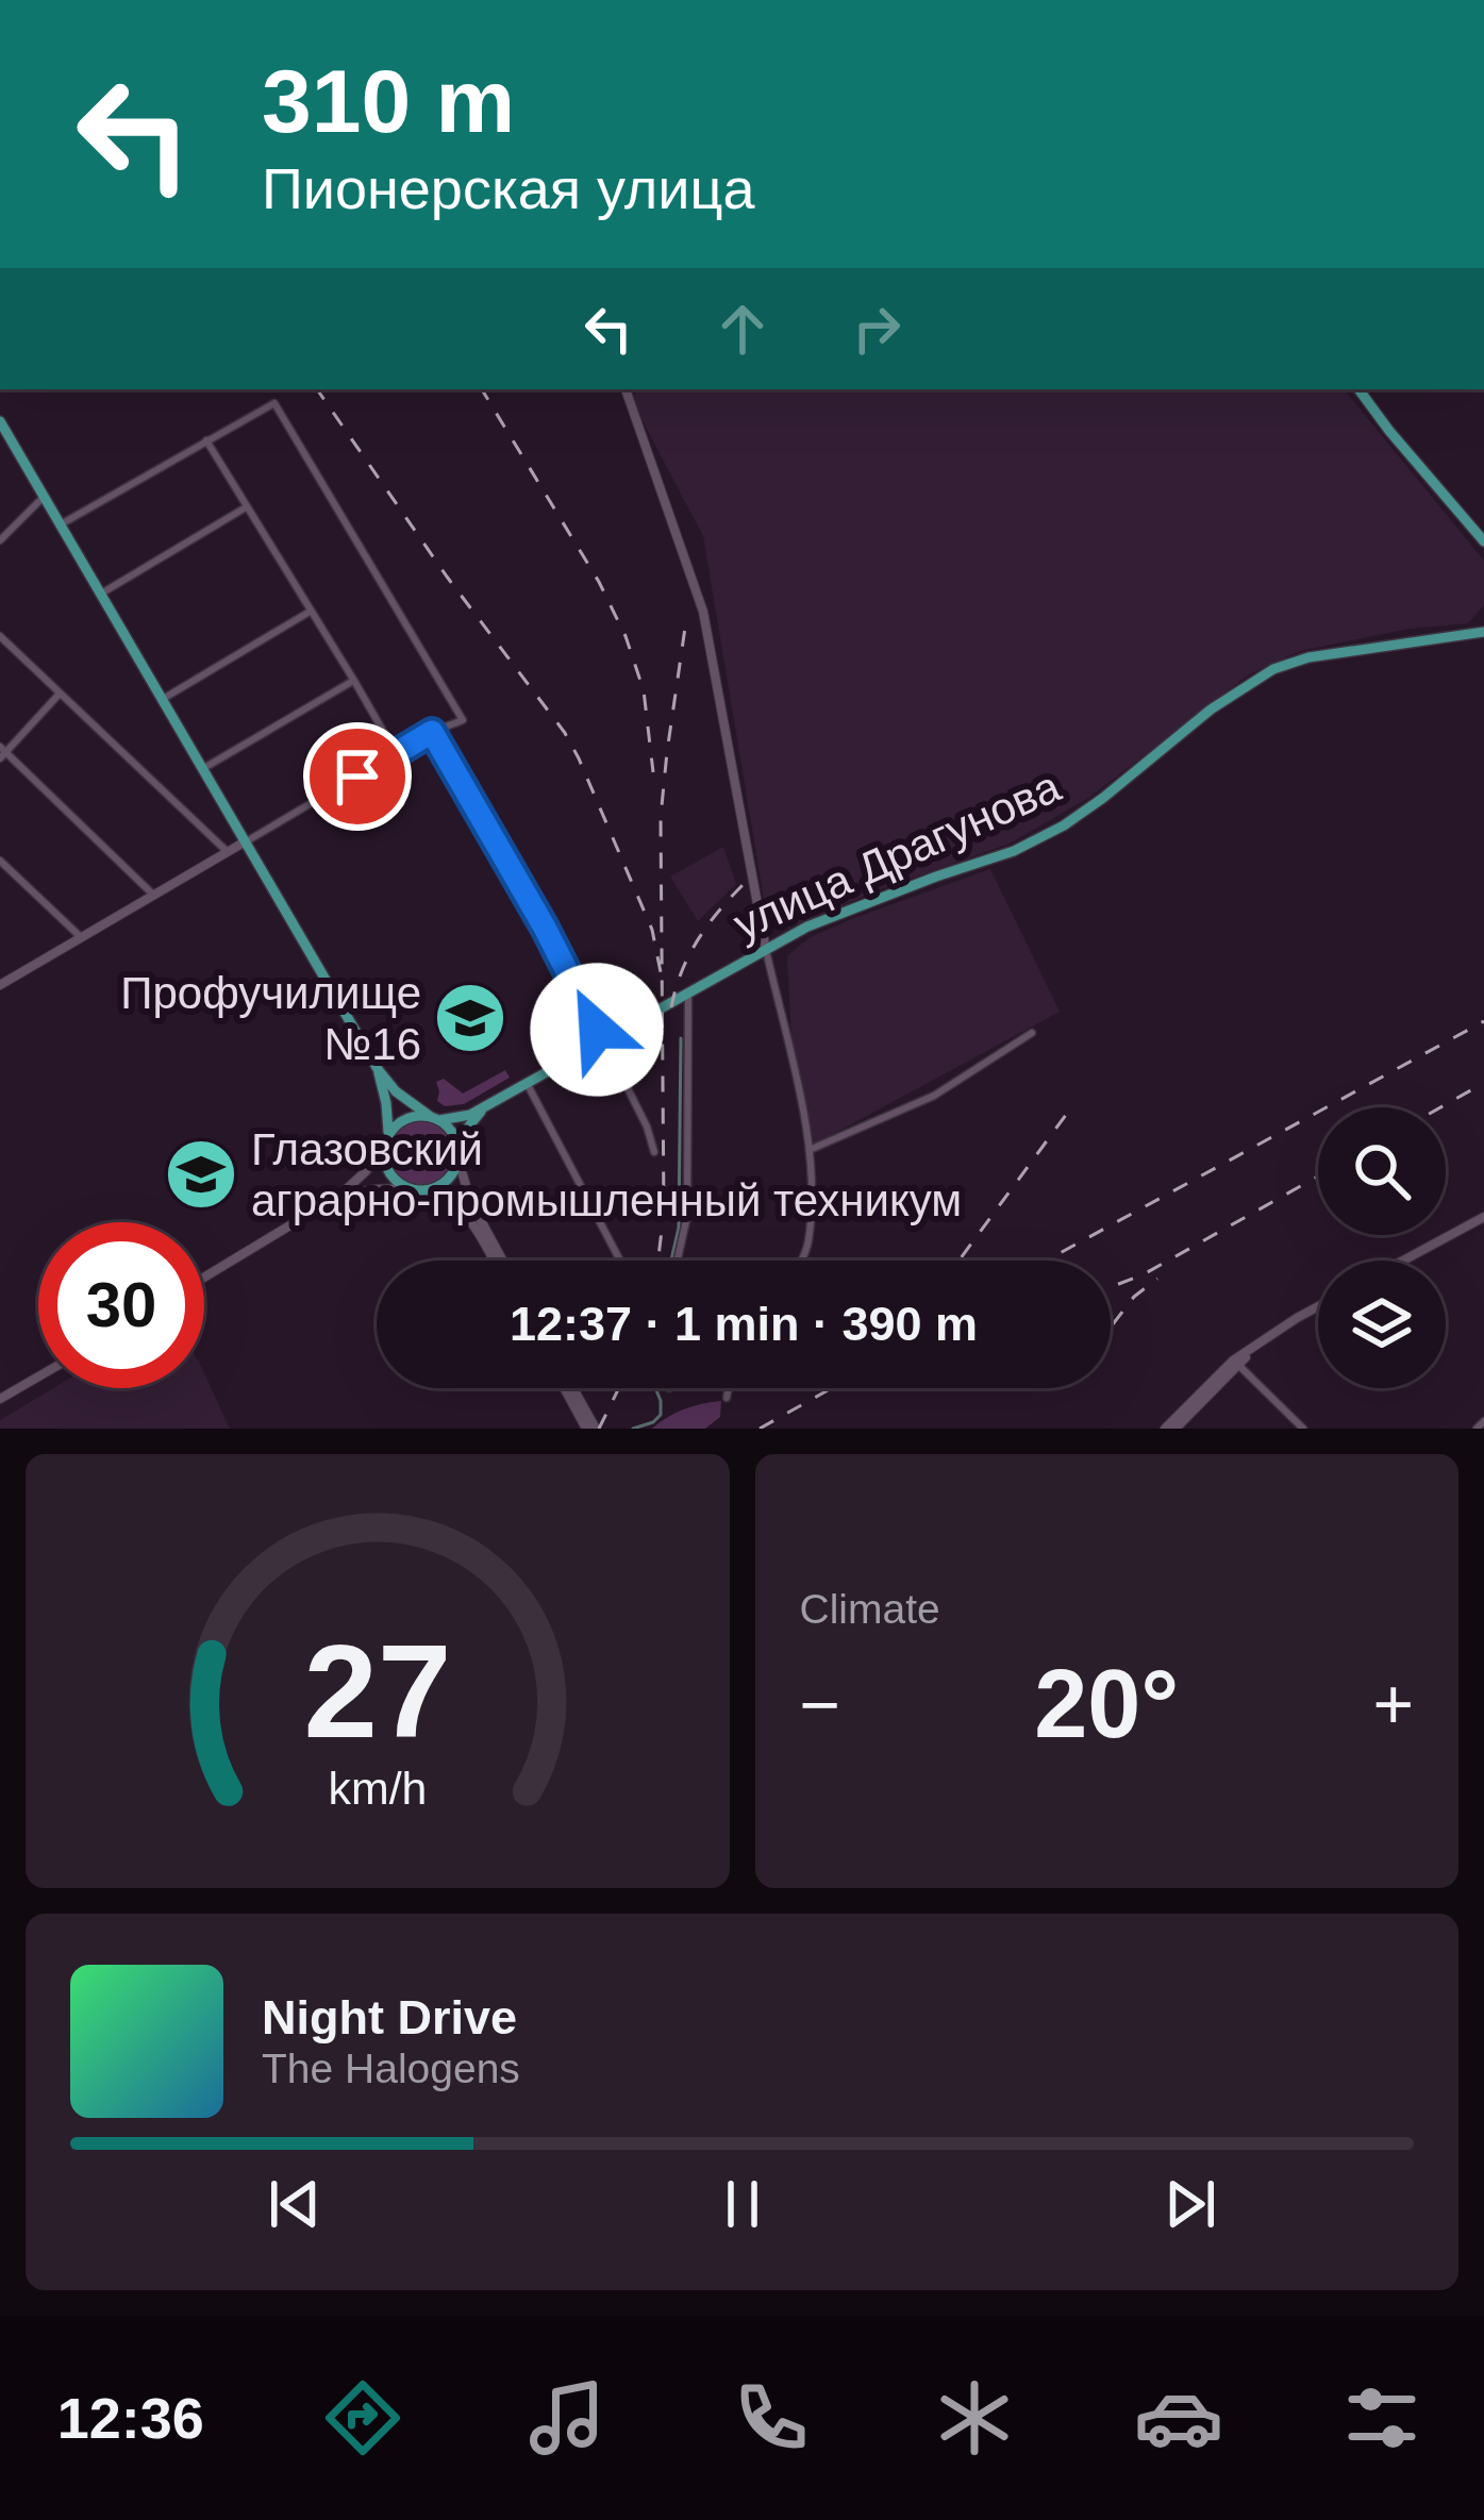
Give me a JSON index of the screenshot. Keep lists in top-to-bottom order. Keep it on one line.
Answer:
{"streets":{"main road":["улица Драгунова"]},"places":{"school or university":["Профучилище №16","Глазовский аграрно-промышленный техникум"]},"page":{"turn":["310 m","Пионерская улица"],"limit":"30","trip":"12:37 · 1 min · 390 m","tile":"Climate","heat":["−","20°","+"],"song":["Night Drive","The Halogens"],"tabs":"12:36","gauge":["27","km/h"]}}
